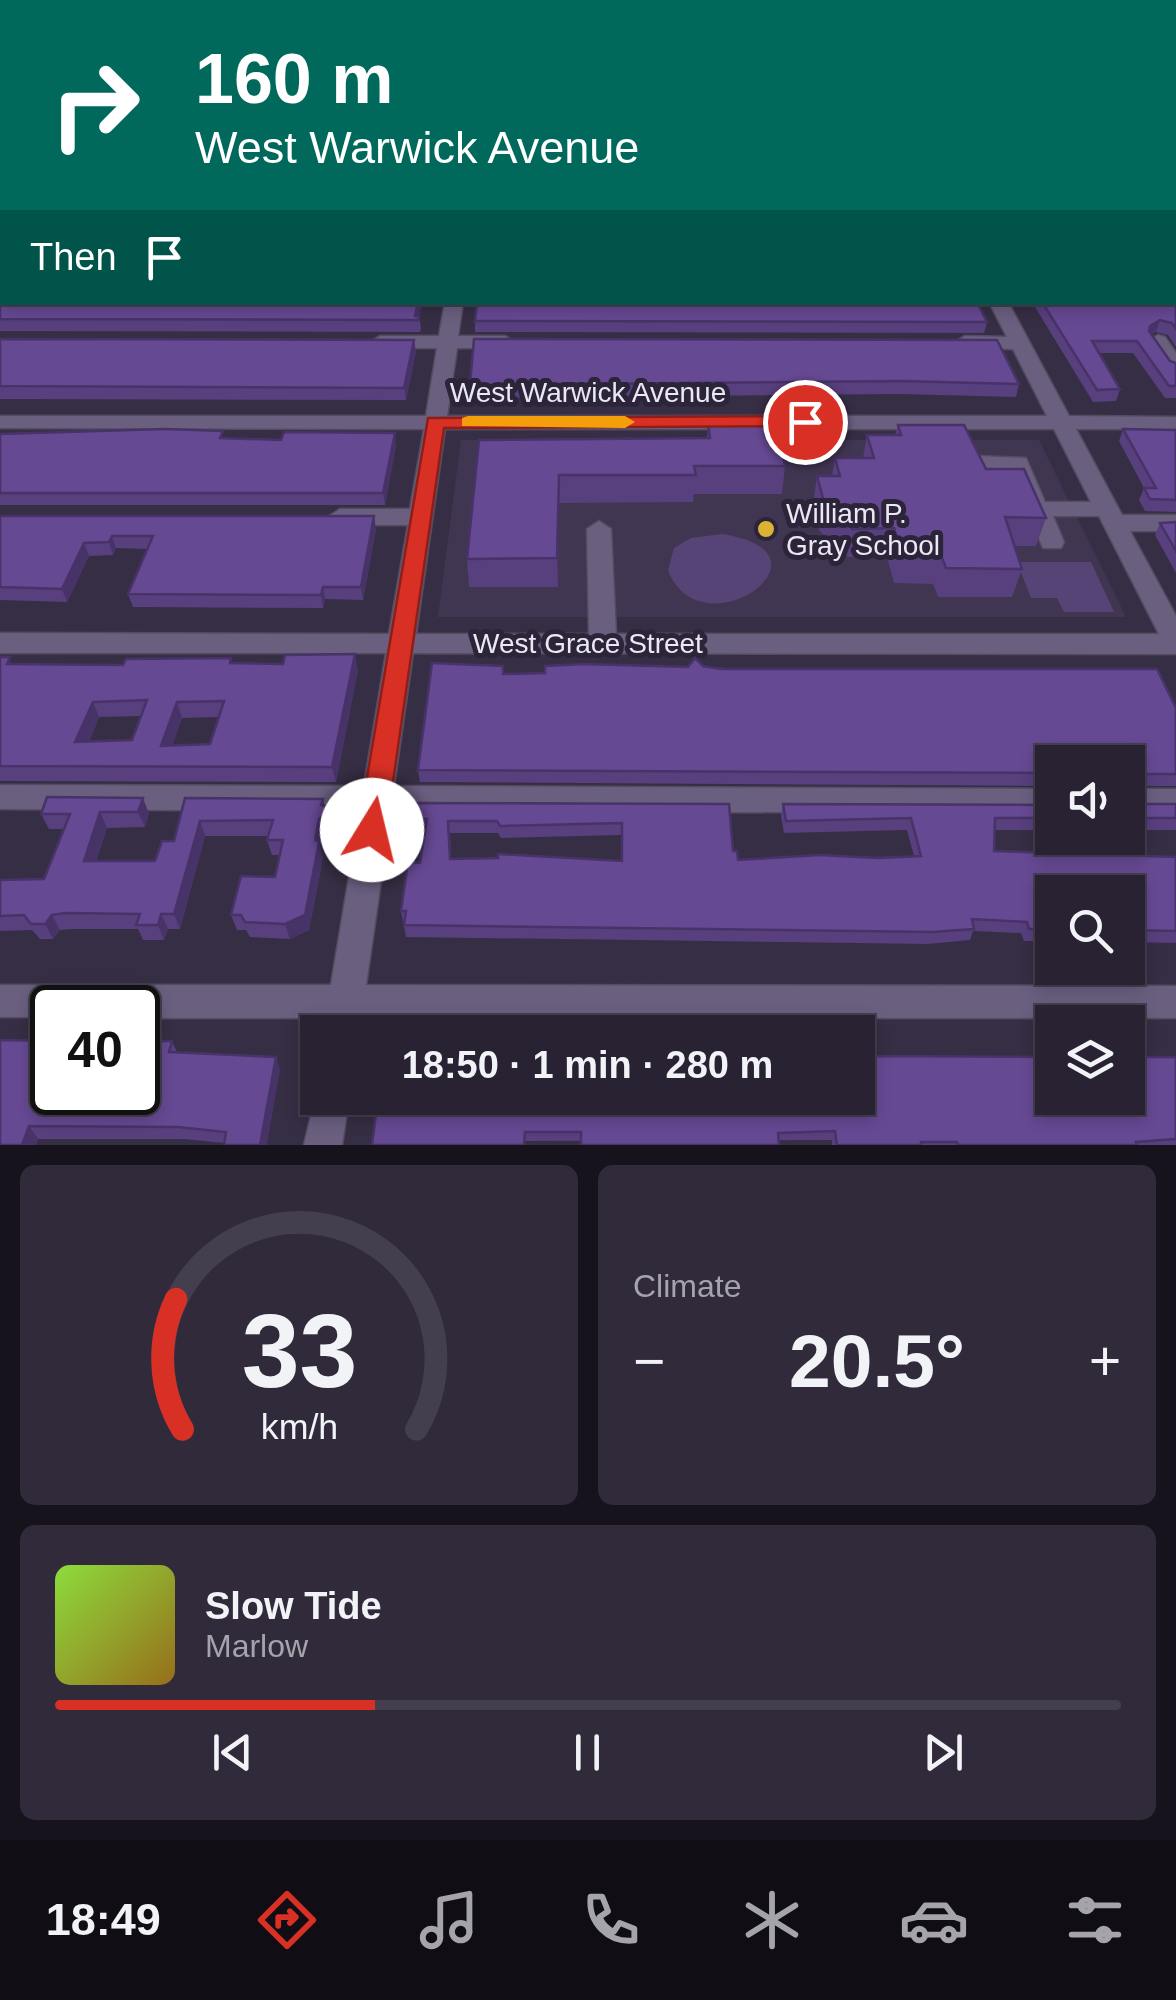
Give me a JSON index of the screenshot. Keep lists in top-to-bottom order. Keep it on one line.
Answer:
{"streets":{"street":["West Warwick Avenue","West Grace Street"]},"places":["William P. Gray School"],"page":{"turn":["160 m","West Warwick Avenue"],"then":"Then","limit":"40","trip":"18:50 · 1 min · 280 m","tile":"Climate","heat":["−","20.5°","+"],"song":["Slow Tide","Marlow"],"tabs":"18:49","gauge":["33","km/h"]}}
